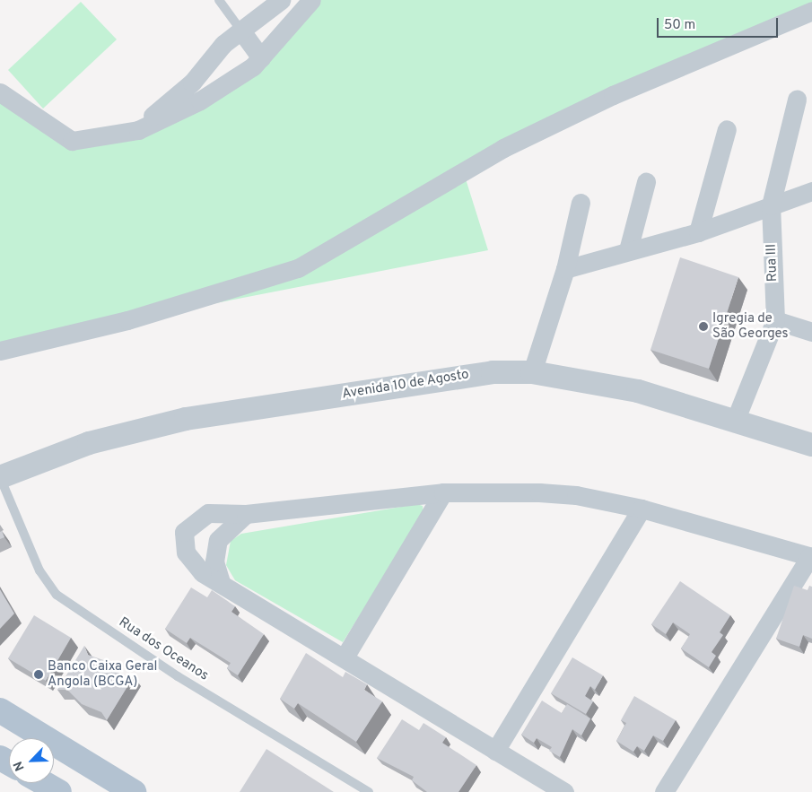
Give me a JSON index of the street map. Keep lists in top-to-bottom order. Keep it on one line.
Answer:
{"streets":{"street":["Rua III","Avenida 10 de Agosto"],"lane":["Rua dos Oceanos"]},"crossings":[["Rua III","Avenida 10 de Agosto"],["Avenida 10 de Agosto","Rua dos Oceanos"]],"places":["Igregia de São Georges","Banco Caixa Geral Angola (BCGA)"],"scale_bar":"50 m","north":"bottom left"}
